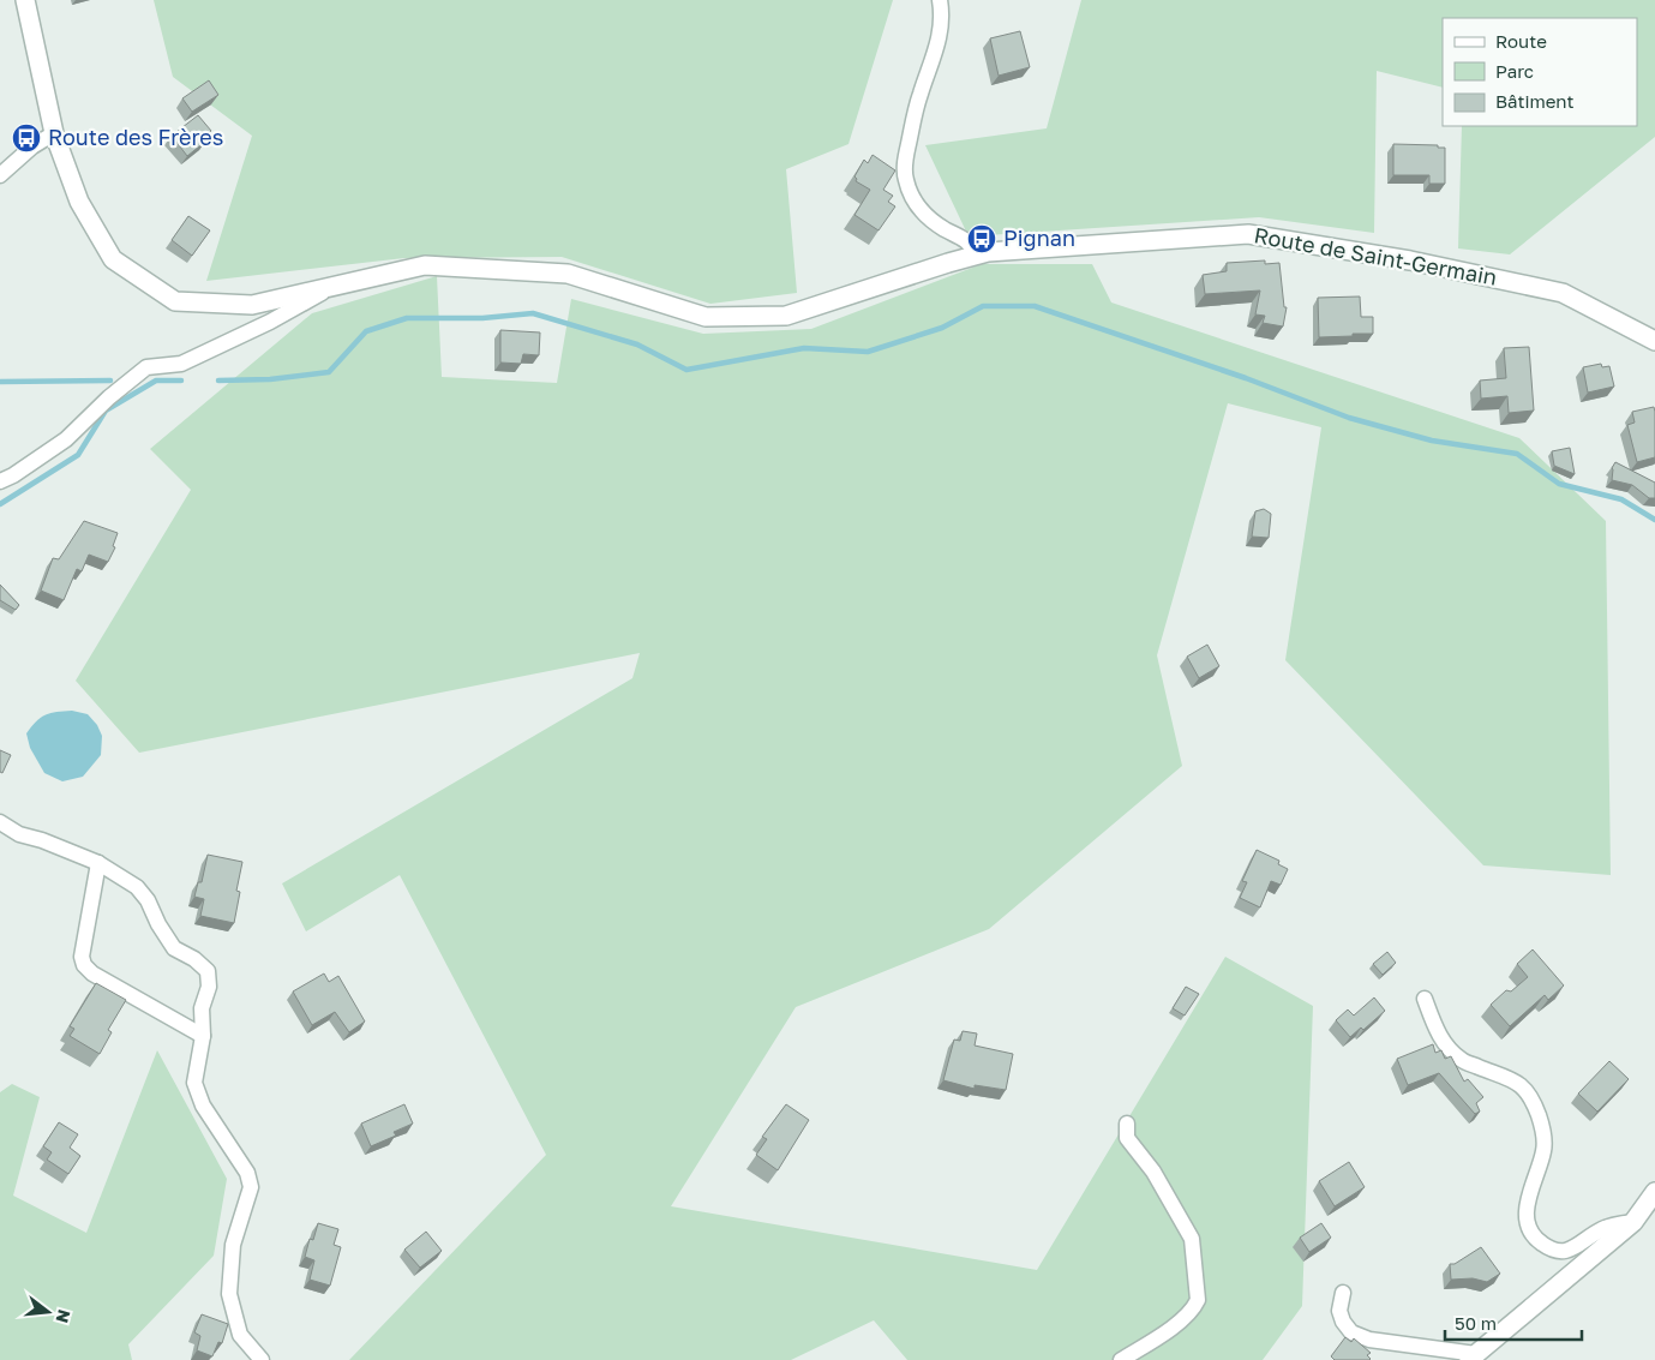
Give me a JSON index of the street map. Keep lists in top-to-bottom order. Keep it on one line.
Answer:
{"streets":{"street":["Route de Saint-Germain"]},"places":{"bus stop":["Route des Frères","Pignan"]},"legend":["Route","Parc","Bâtiment"],"scale_bar":"50 m","north":"right"}
